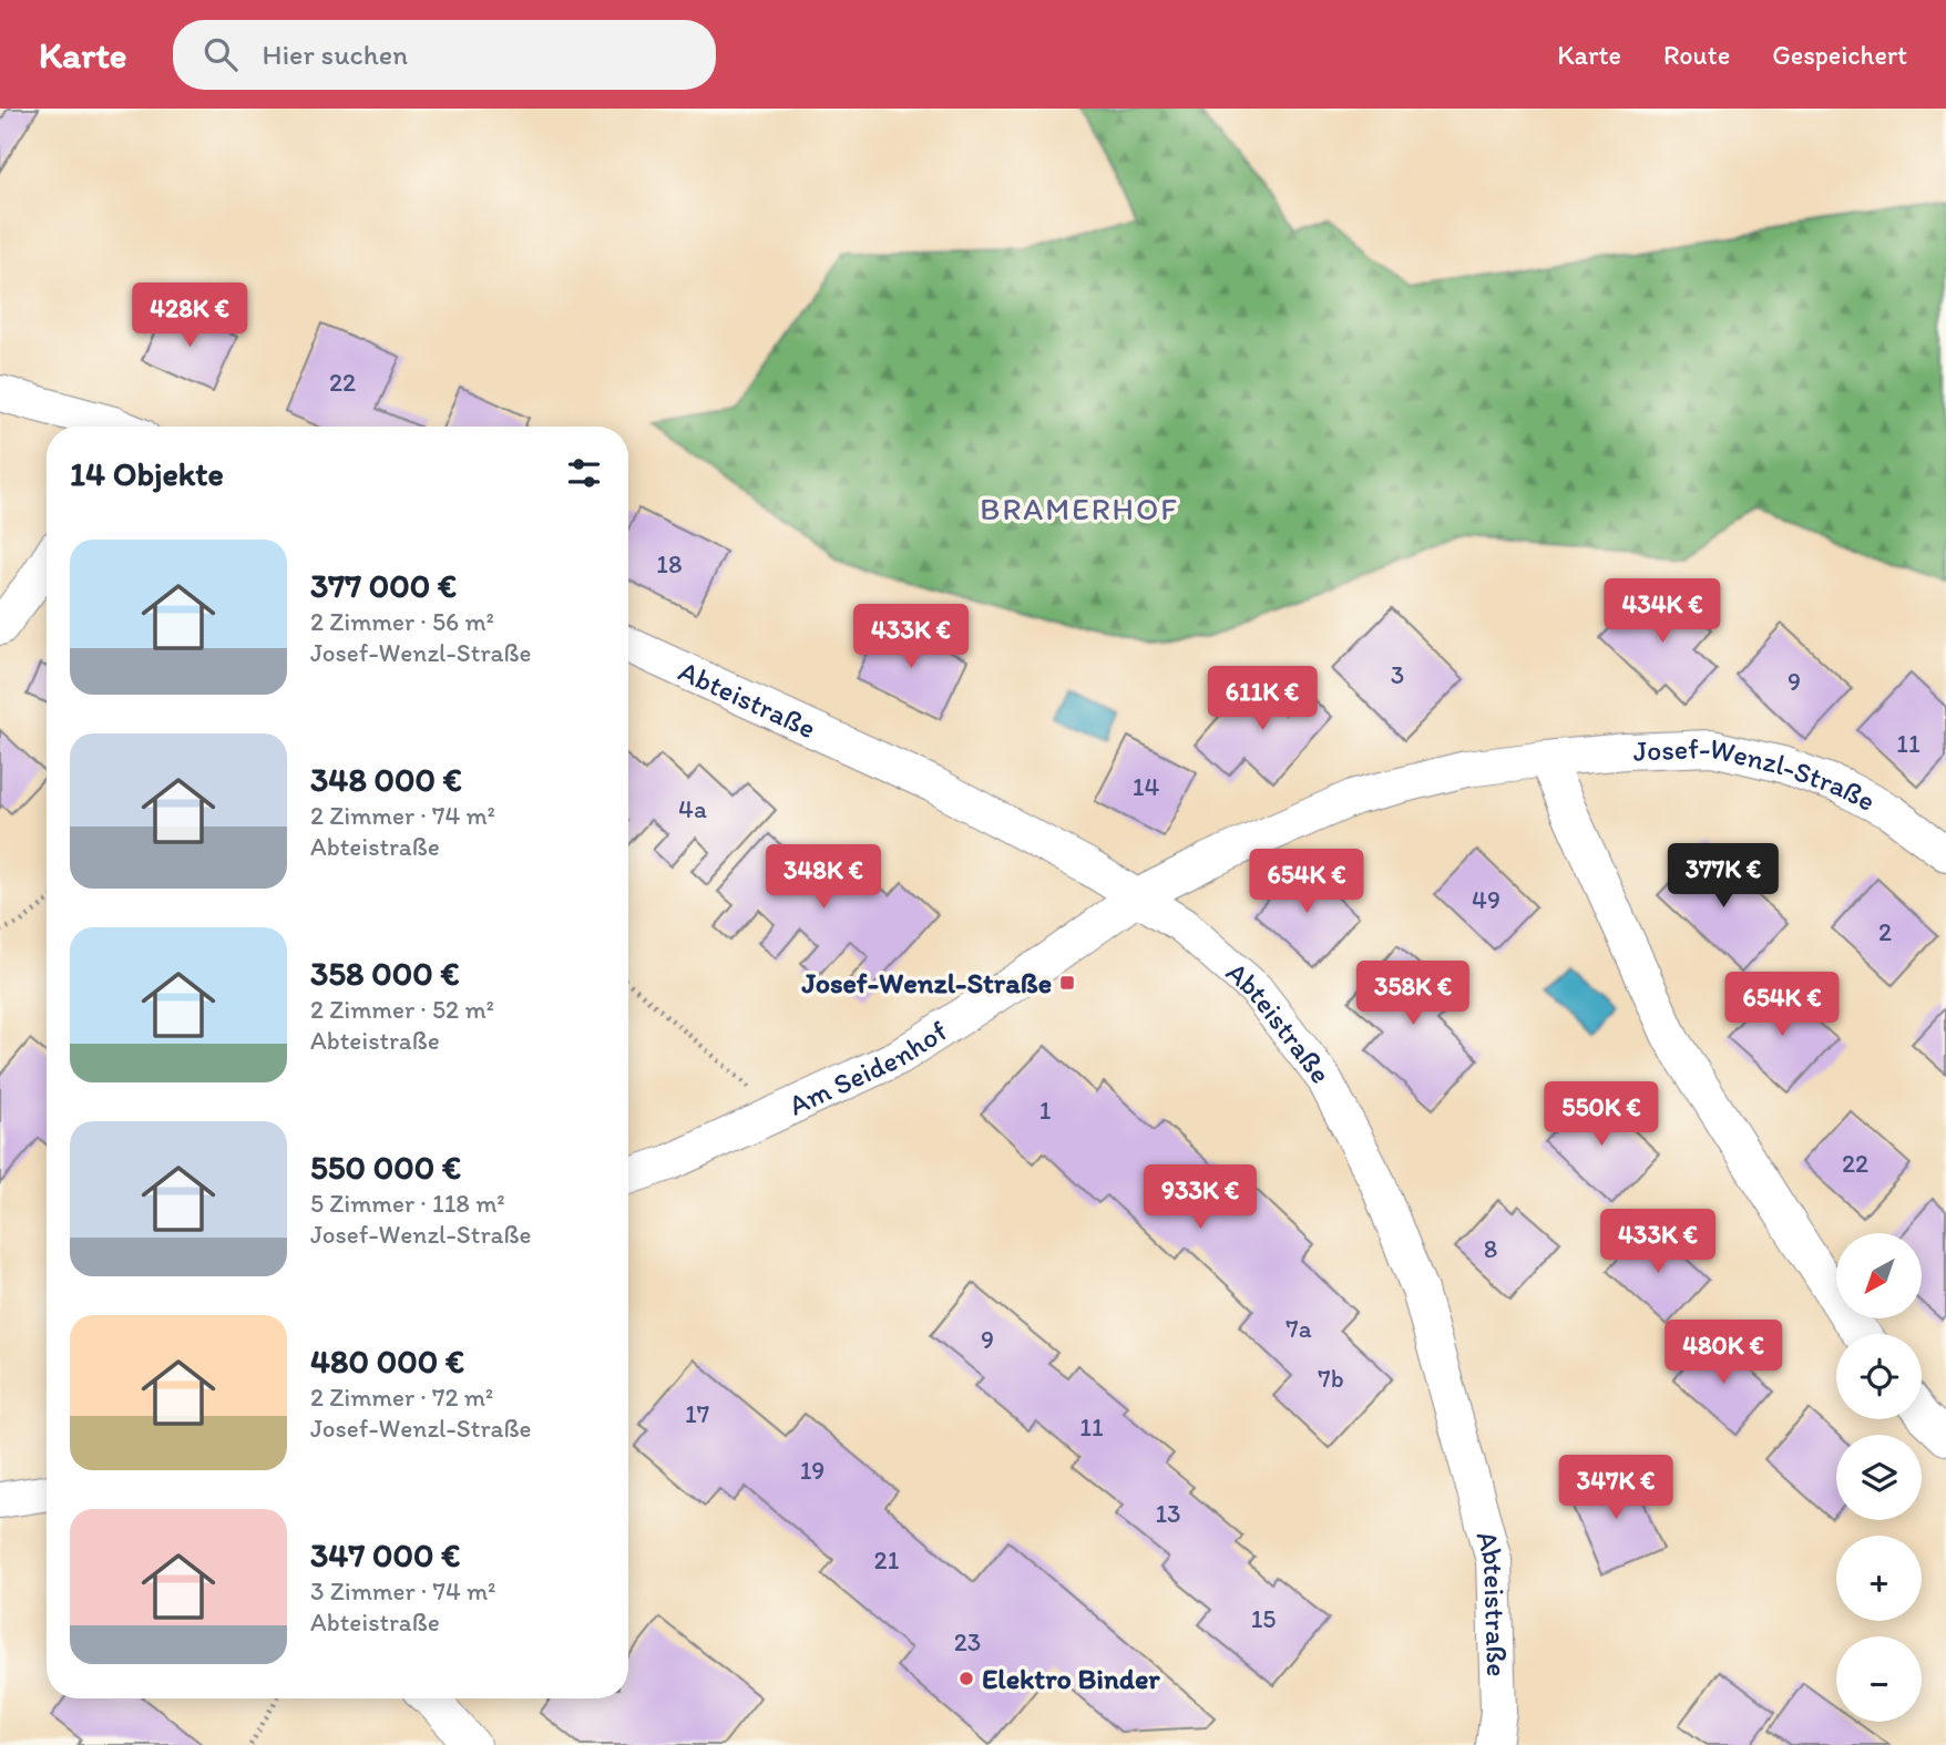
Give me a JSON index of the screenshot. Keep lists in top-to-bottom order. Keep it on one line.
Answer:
{"streets":{"street":["Abteistraße","Josef-Wenzl-Straße","Am Seidenhof"]},"crossings":[["Abteistraße","Josef-Wenzl-Straße"],["Abteistraße","Am Seidenhof"],["Josef-Wenzl-Straße","Am Seidenhof"]],"districts":["BRAMERHOF"],"places":{"transit":["Josef-Wenzl-Straße"],"other":["Elektro Binder"]},"house_numbers":["22","18","3","9","11","14","4a","49","2","1","22","8","7a","9","7b","17","11","19","13","21","15","23"],"north":"bottom left","page":{"header":"Karte","search":"Hier suchen","nav":["Karte","Route","Gespeichert"],"price":["428K €","434K €","433K €","611K €","377K €","348K €","654K €","358K €","654K €","550K €","933K €","433K €","480K €","347K €"],"heading":"14 Objekte","list":[{"name":"377 000 €","note":"2 Zimmer · 56 m² · Josef-Wenzl-Straße"},{"name":"348 000 €","note":"2 Zimmer · 74 m² · Abteistraße"},{"name":"358 000 €","note":"2 Zimmer · 52 m² · Abteistraße"},{"name":"550 000 €","note":"5 Zimmer · 118 m² · Josef-Wenzl-Straße"},{"name":"480 000 €","note":"2 Zimmer · 72 m² · Josef-Wenzl-Straße"},{"name":"347 000 €","note":"3 Zimmer · 74 m² · Abteistraße"}],"map_buttons":["+","−"]}}
